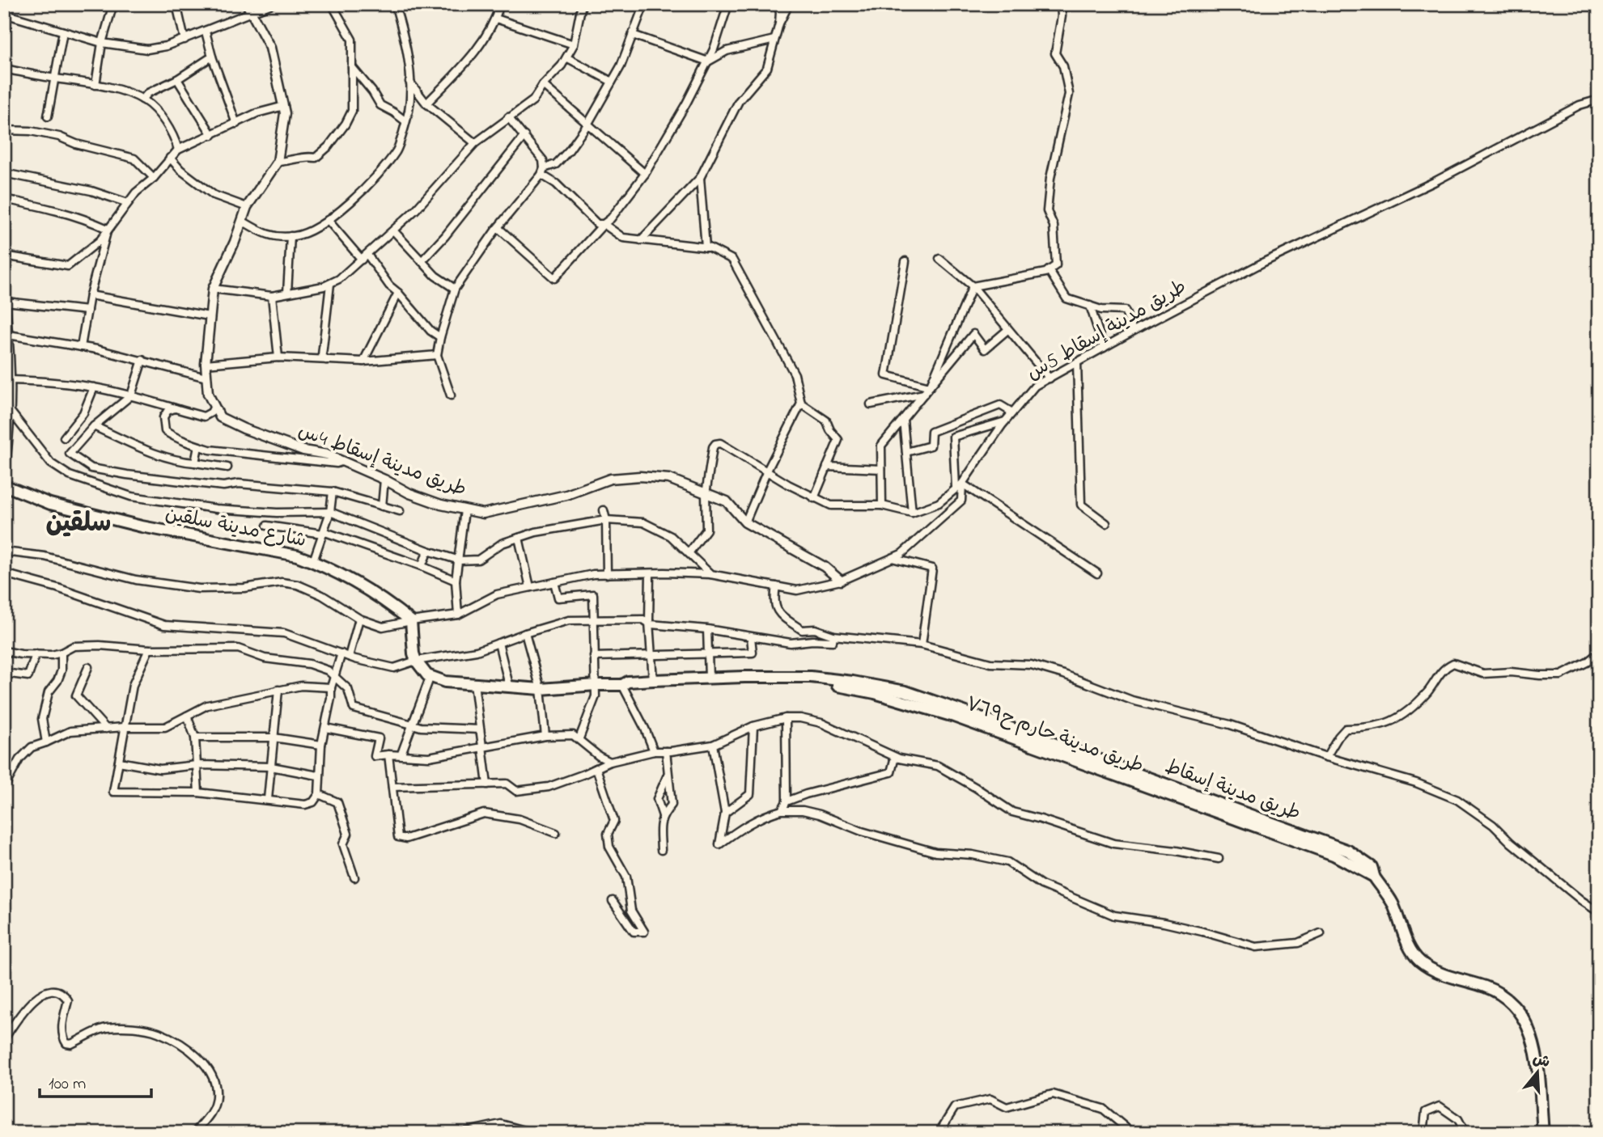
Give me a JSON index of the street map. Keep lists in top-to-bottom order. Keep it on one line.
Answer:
{"streets":{"main road":["شارع مدينة سلقين","طريق مدينة حارم ح٧٦٩"],"street":["طريق مدينة إسقاط 5س","طريق مدينة إسقاط 4س"]},"crossings":[["طريق مدينة إسقاط 5س","طريق مدينة إسقاط 4س"],["طريق مدينة إسقاط 5س","شارع مدينة سلقين"]],"districts":["سلقين"],"scale_bar":"100 m","north":"top"}
